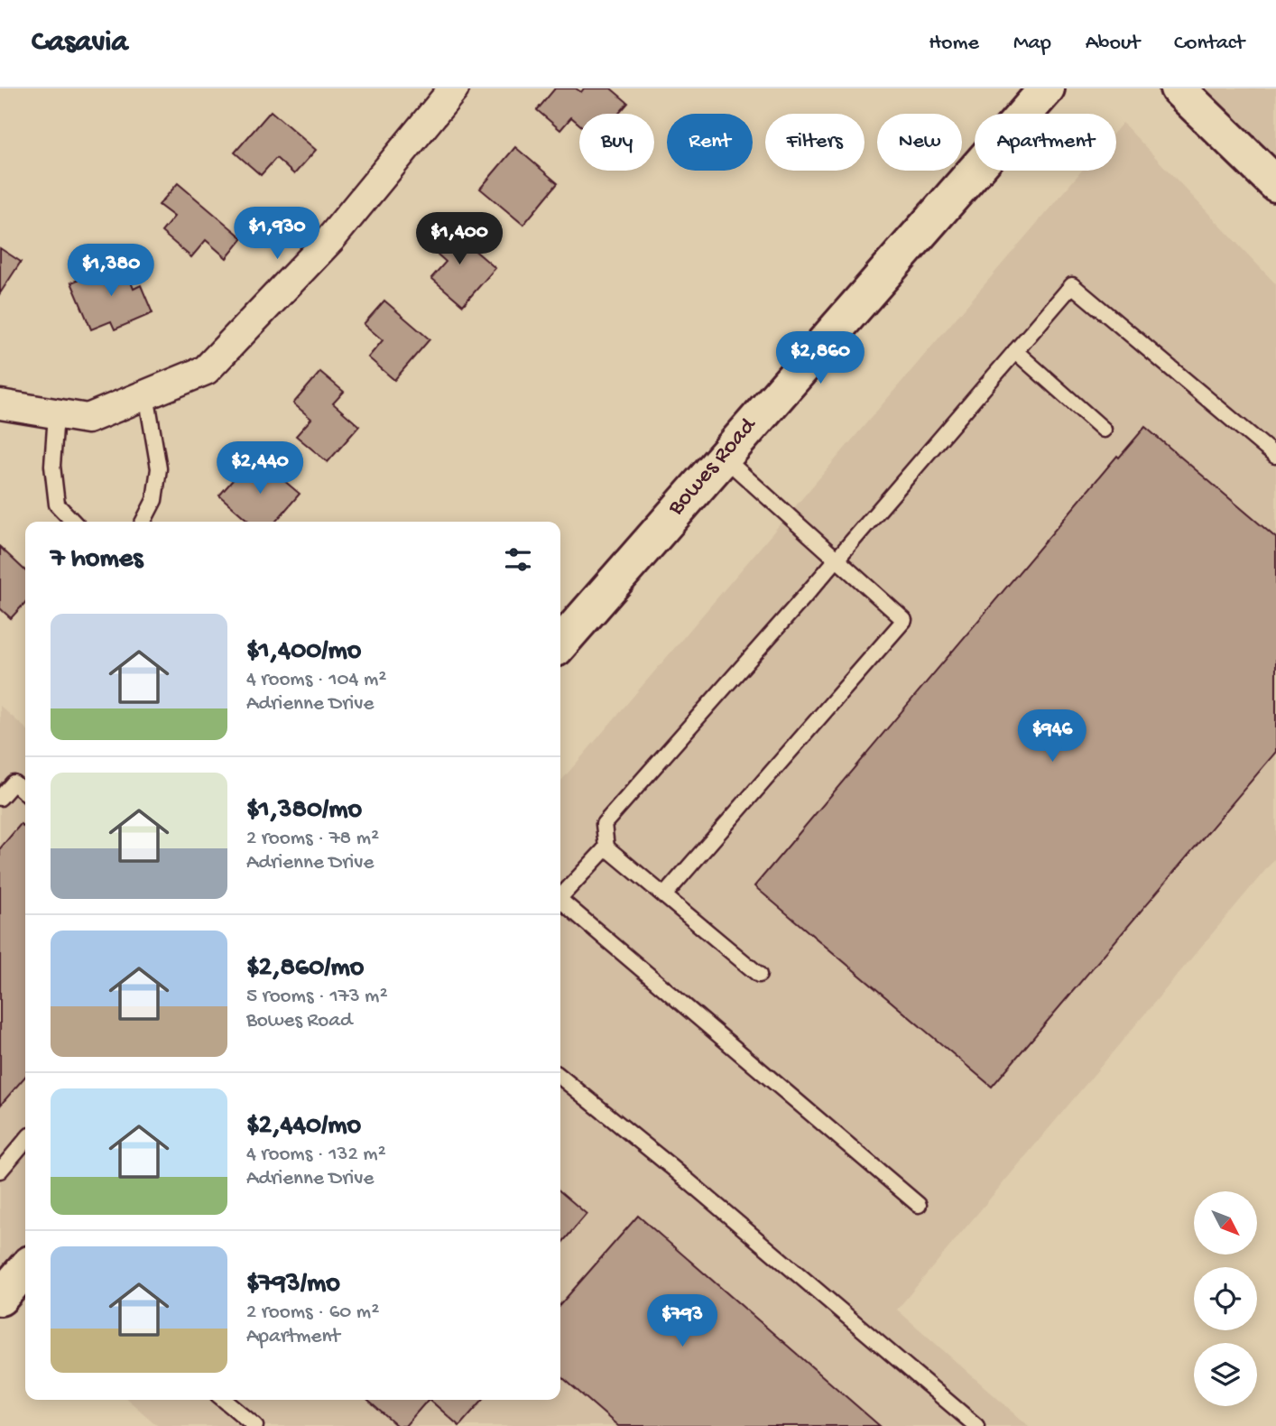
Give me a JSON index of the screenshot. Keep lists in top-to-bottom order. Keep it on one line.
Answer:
{"streets":{"main road":["Bowes Road"]},"north":"bottom right","page":{"header":"Casavia","nav":["Home","Map","About","Contact"],"chip":["Buy","Rent","Filters","New","Apartment"],"price":["$1,930","$1,400","$1,380","$2,860","$2,440","$946","$793"],"heading":"7 homes","list":[{"name":"$1,400/mo","note":"4 rooms · 104 m² · Adrienne Drive"},{"name":"$1,380/mo","note":"2 rooms · 78 m² · Adrienne Drive"},{"name":"$2,860/mo","note":"5 rooms · 173 m² · Bowes Road"},{"name":"$2,440/mo","note":"4 rooms · 132 m² · Adrienne Drive"},{"name":"$793/mo","note":"2 rooms · 60 m² · Apartment"}]}}
